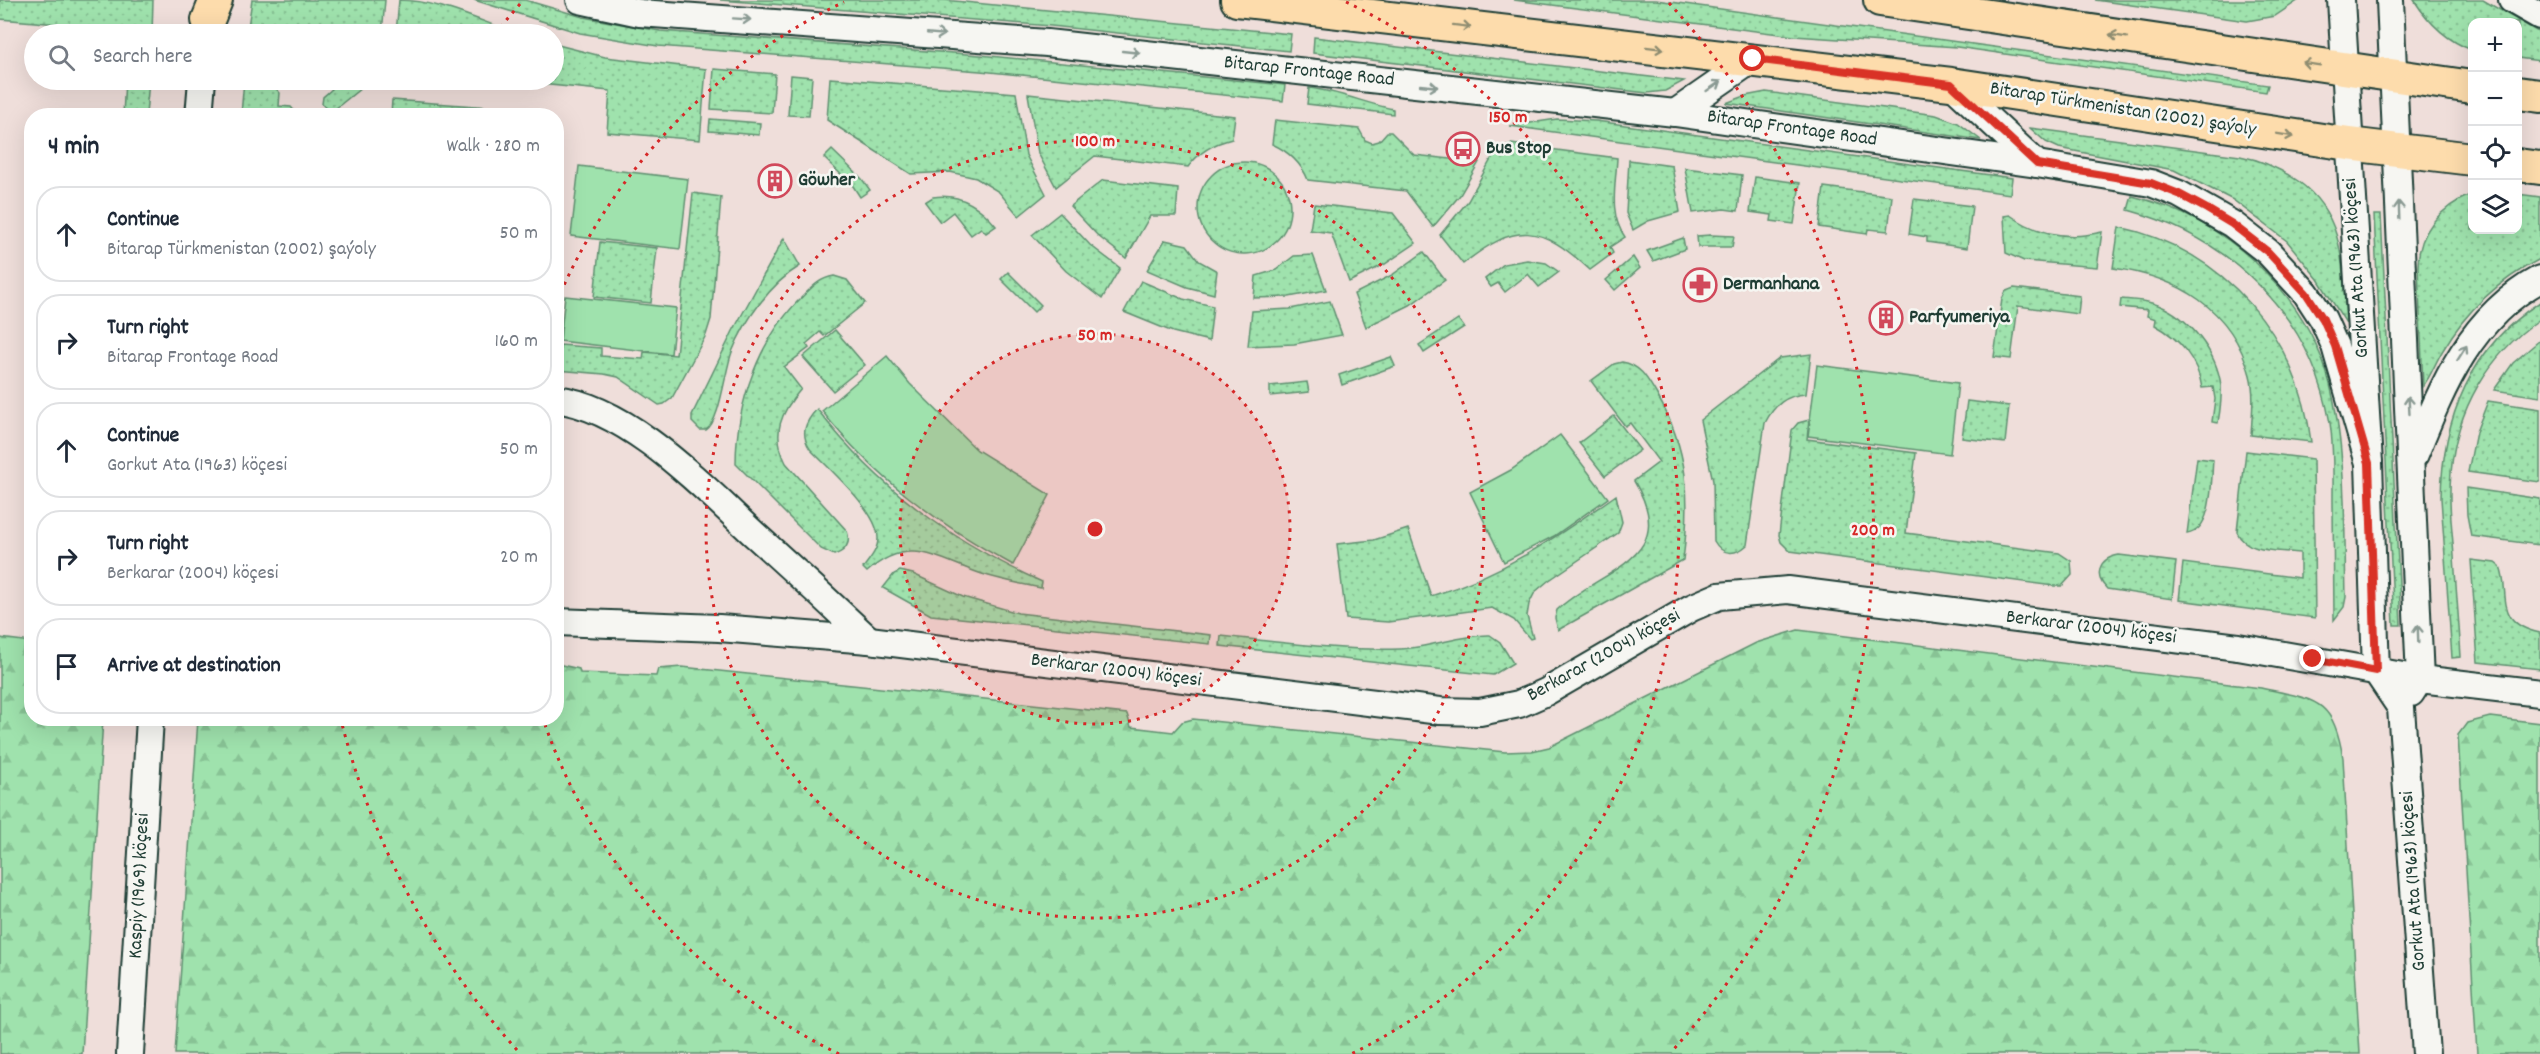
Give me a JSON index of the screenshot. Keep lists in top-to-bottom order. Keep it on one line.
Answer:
{"streets":{"main road":["Bitarap Türkmenistan (2002) şaýoly"],"street":["Bitarap Frontage Road","Gorkut Ata (1963) köçesi","Berkarar (2004) köçesi","Kaspiy (1969) köçesi"]},"crossings":[["Bitarap Frontage Road","Gorkut Ata (1963) köçesi"],["Bitarap Türkmenistan (2002) şaýoly","Gorkut Ata (1963) köçesi"],["Gorkut Ata (1963) köçesi","Berkarar (2004) köçesi"]],"one_way":["Bitarap Frontage Road"],"places":{"bus stop":["Bus Stop"],"building":["Göwher","Parfyumeriya"],"pharmacy":["Dermanhana"]},"page":{"map_buttons":["+","−"],"search":"Search here","heading":["4 min","Walk · 280 m"],"list":[["Continue","Bitarap Türkmenistan (2002) şaýoly","50 m"],["Turn right","Bitarap Frontage Road","160 m"],["Continue","Gorkut Ata (1963) köçesi","50 m"],["Turn right","Berkarar (2004) köçesi","20 m"],"Arrive at destination"]},"rings":["150 m","100 m","50 m","200 m"]}
